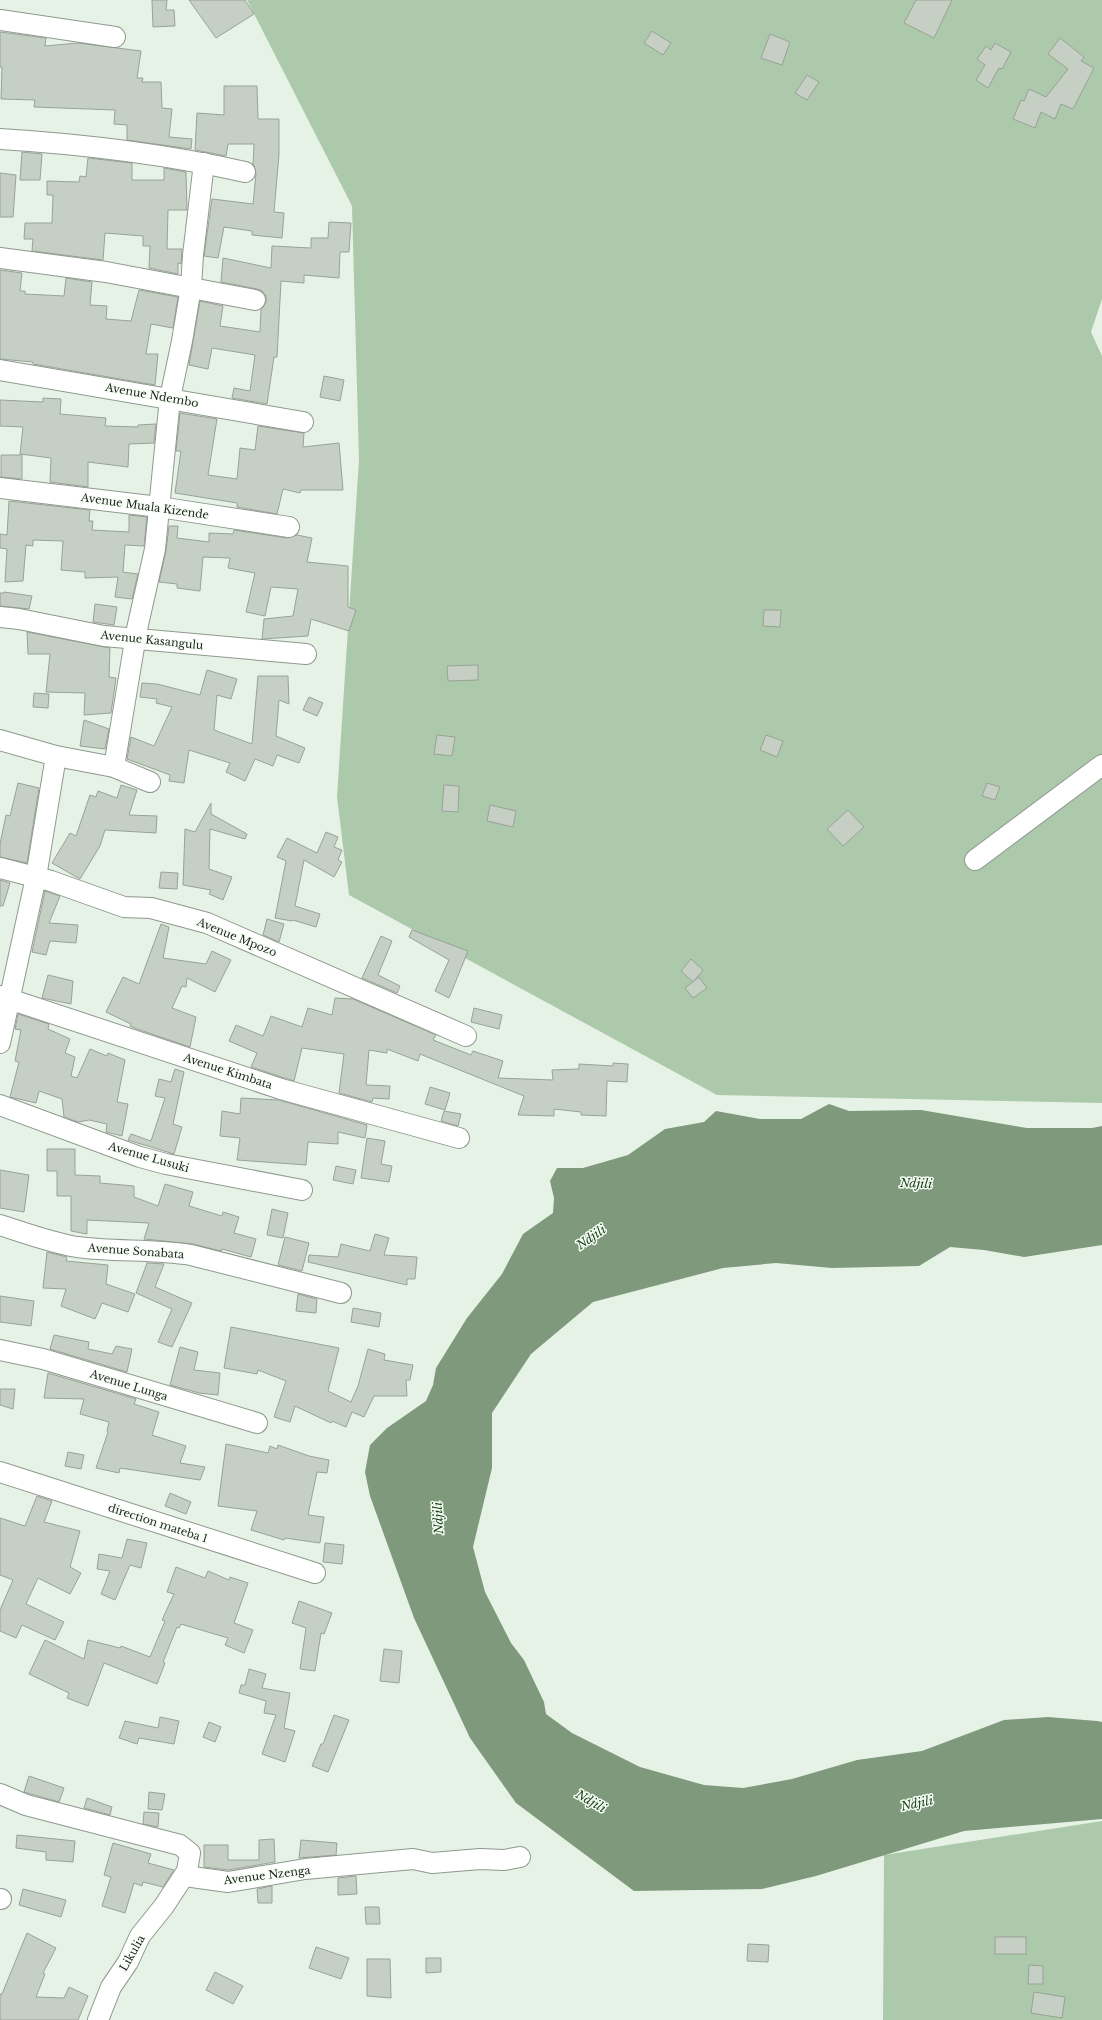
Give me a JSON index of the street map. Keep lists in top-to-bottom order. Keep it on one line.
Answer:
{"streets":{"street":["Avenue Ndembo","Avenue Muala Kizende","Avenue Kasangulu","Avenue Mpozo","Avenue Kimbata","Avenue Lusuki","Avenue Sonabata","Avenue Lunga","direction mateba 1","Avenue Nzenga","Likulia"]},"crossings":[["Avenue Nzenga","Likulia"]],"water":["Ndjili"]}
